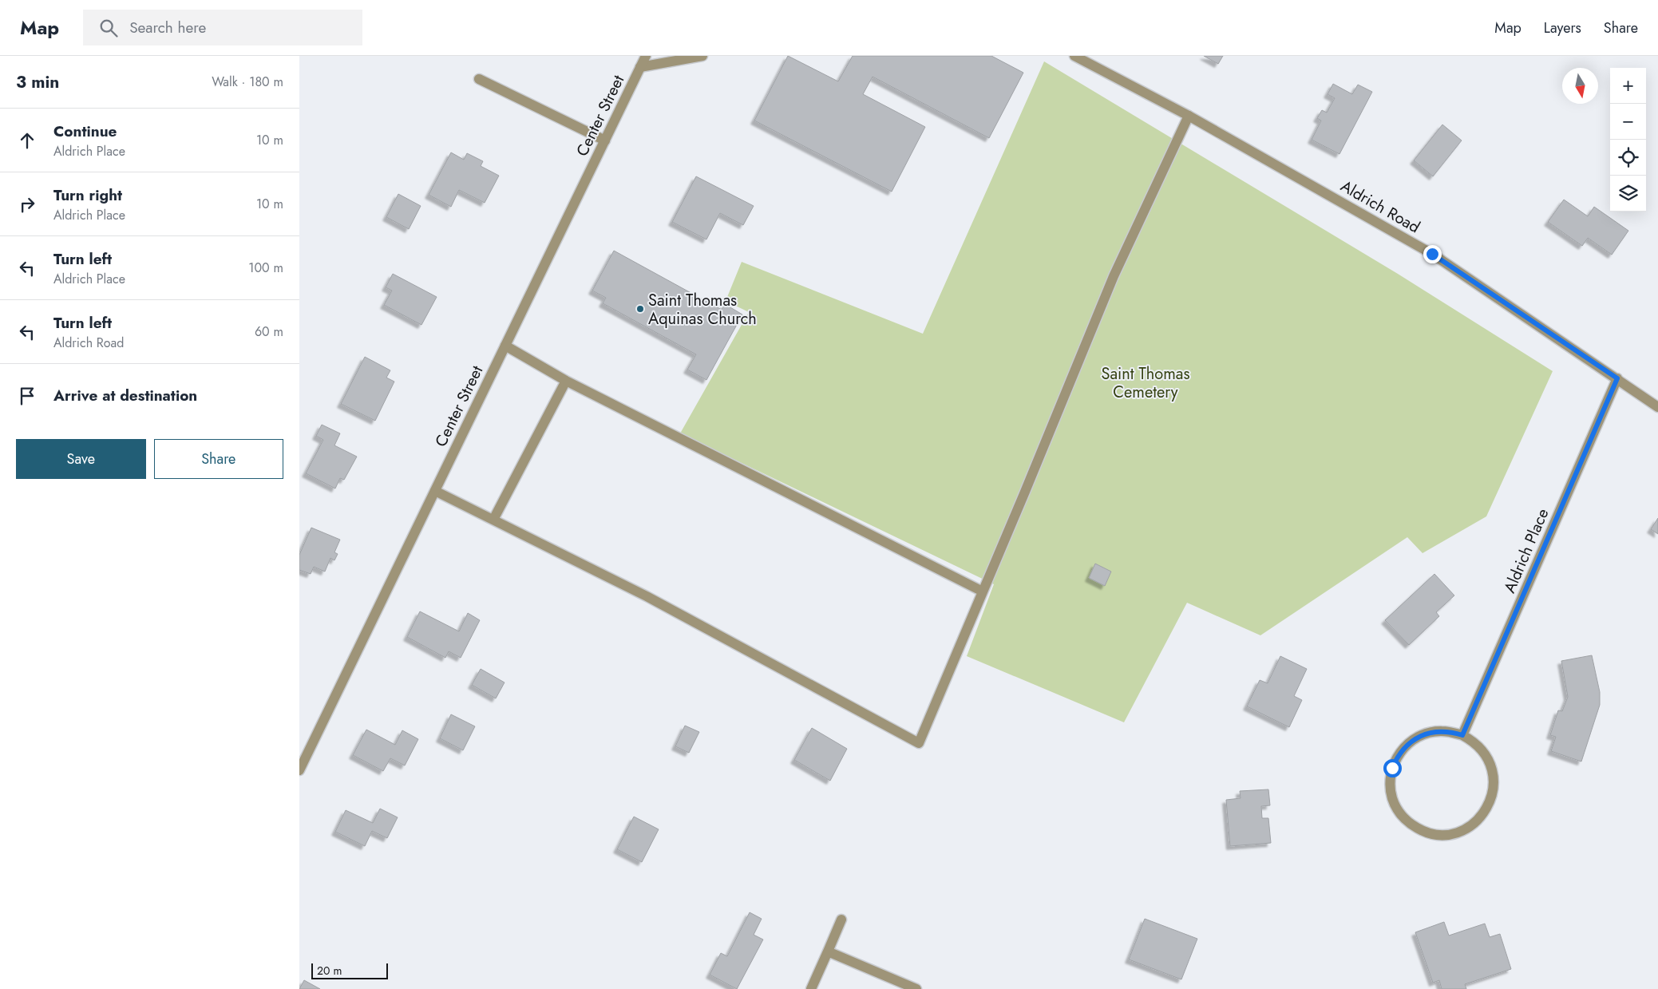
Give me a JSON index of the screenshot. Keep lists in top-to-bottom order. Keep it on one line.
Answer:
{"streets":{"street":["Center Street","Aldrich Road","Aldrich Place"]},"crossings":[["Aldrich Road","Aldrich Place"]],"parks":["Saint Thomas Cemetery"],"places":["Saint Thomas Aquinas Church"],"scale_bar":"20 m","north":"bottom","page":{"header":"Map","search":"Search here","nav":["Map","Layers","Share"],"heading":["3 min","Walk · 180 m"],"map_buttons":["+","−"],"list":[["Continue","Aldrich Place","10 m"],["Turn right","Aldrich Place","10 m"],["Turn left","Aldrich Place","100 m"],["Turn left","Aldrich Road","60 m"],"Arrive at destination"],"buttons":["Save","Share"],"scale":"20 m"}}
